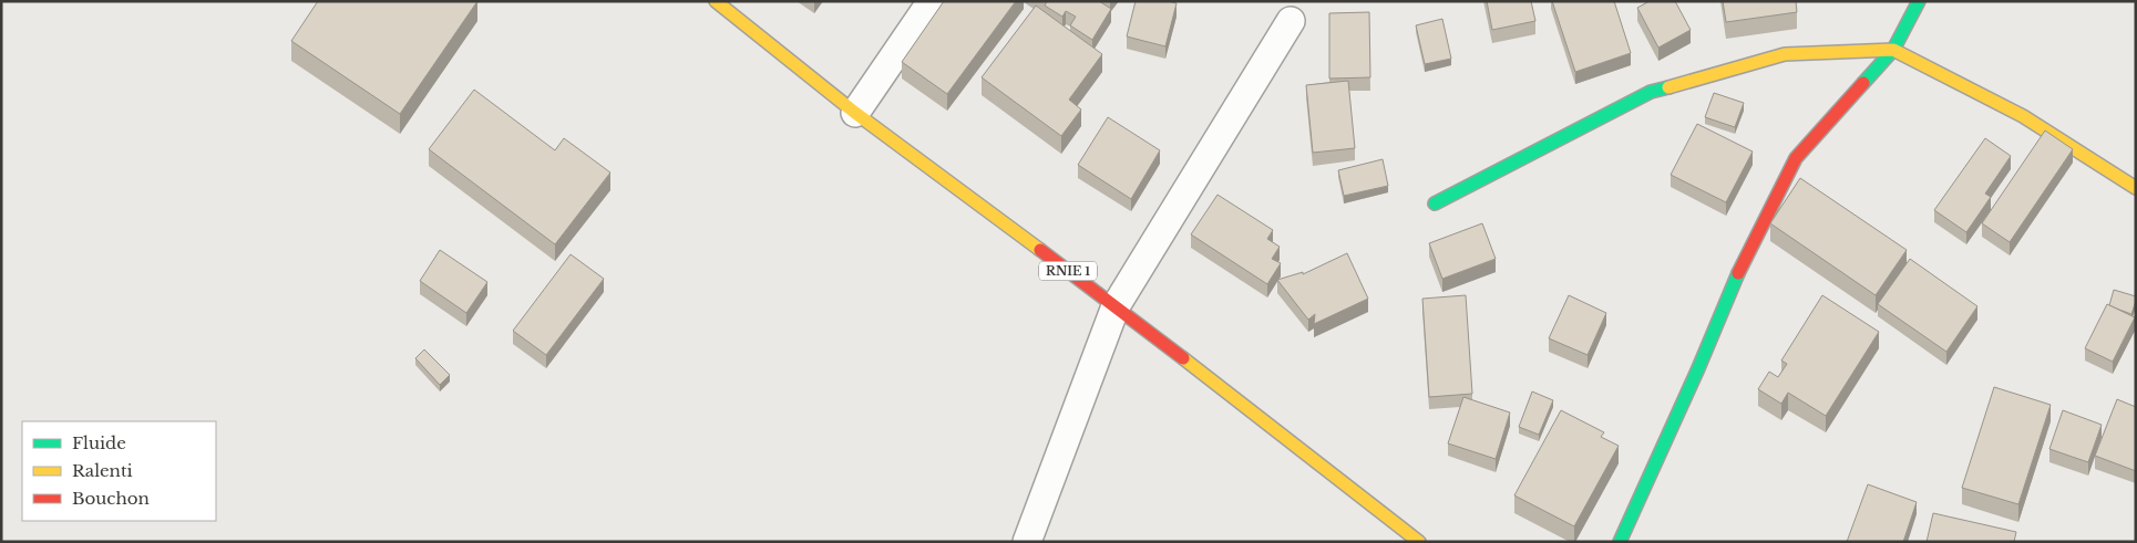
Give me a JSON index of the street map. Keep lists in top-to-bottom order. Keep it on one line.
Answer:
{"streets":{"main road":["RNIE 1"]},"legend":["Fluide","Ralenti","Bouchon"]}
